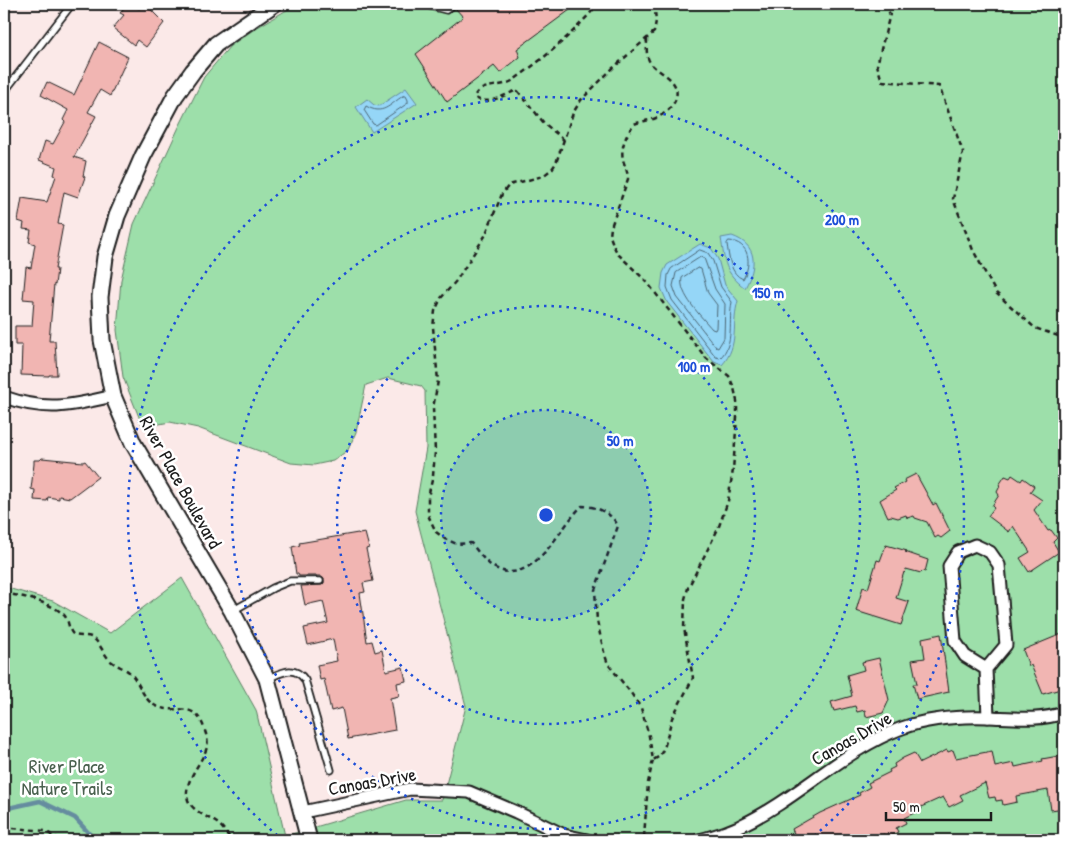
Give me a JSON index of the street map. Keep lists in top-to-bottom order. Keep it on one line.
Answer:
{"streets":{"street":["River Place Boulevard","Canoas Drive"]},"crossings":[["River Place Boulevard","Canoas Drive"]],"parks":["River Place Nature Trails"],"scale_bar":"50 m","rings":["200 m","150 m","100 m","50 m"]}
